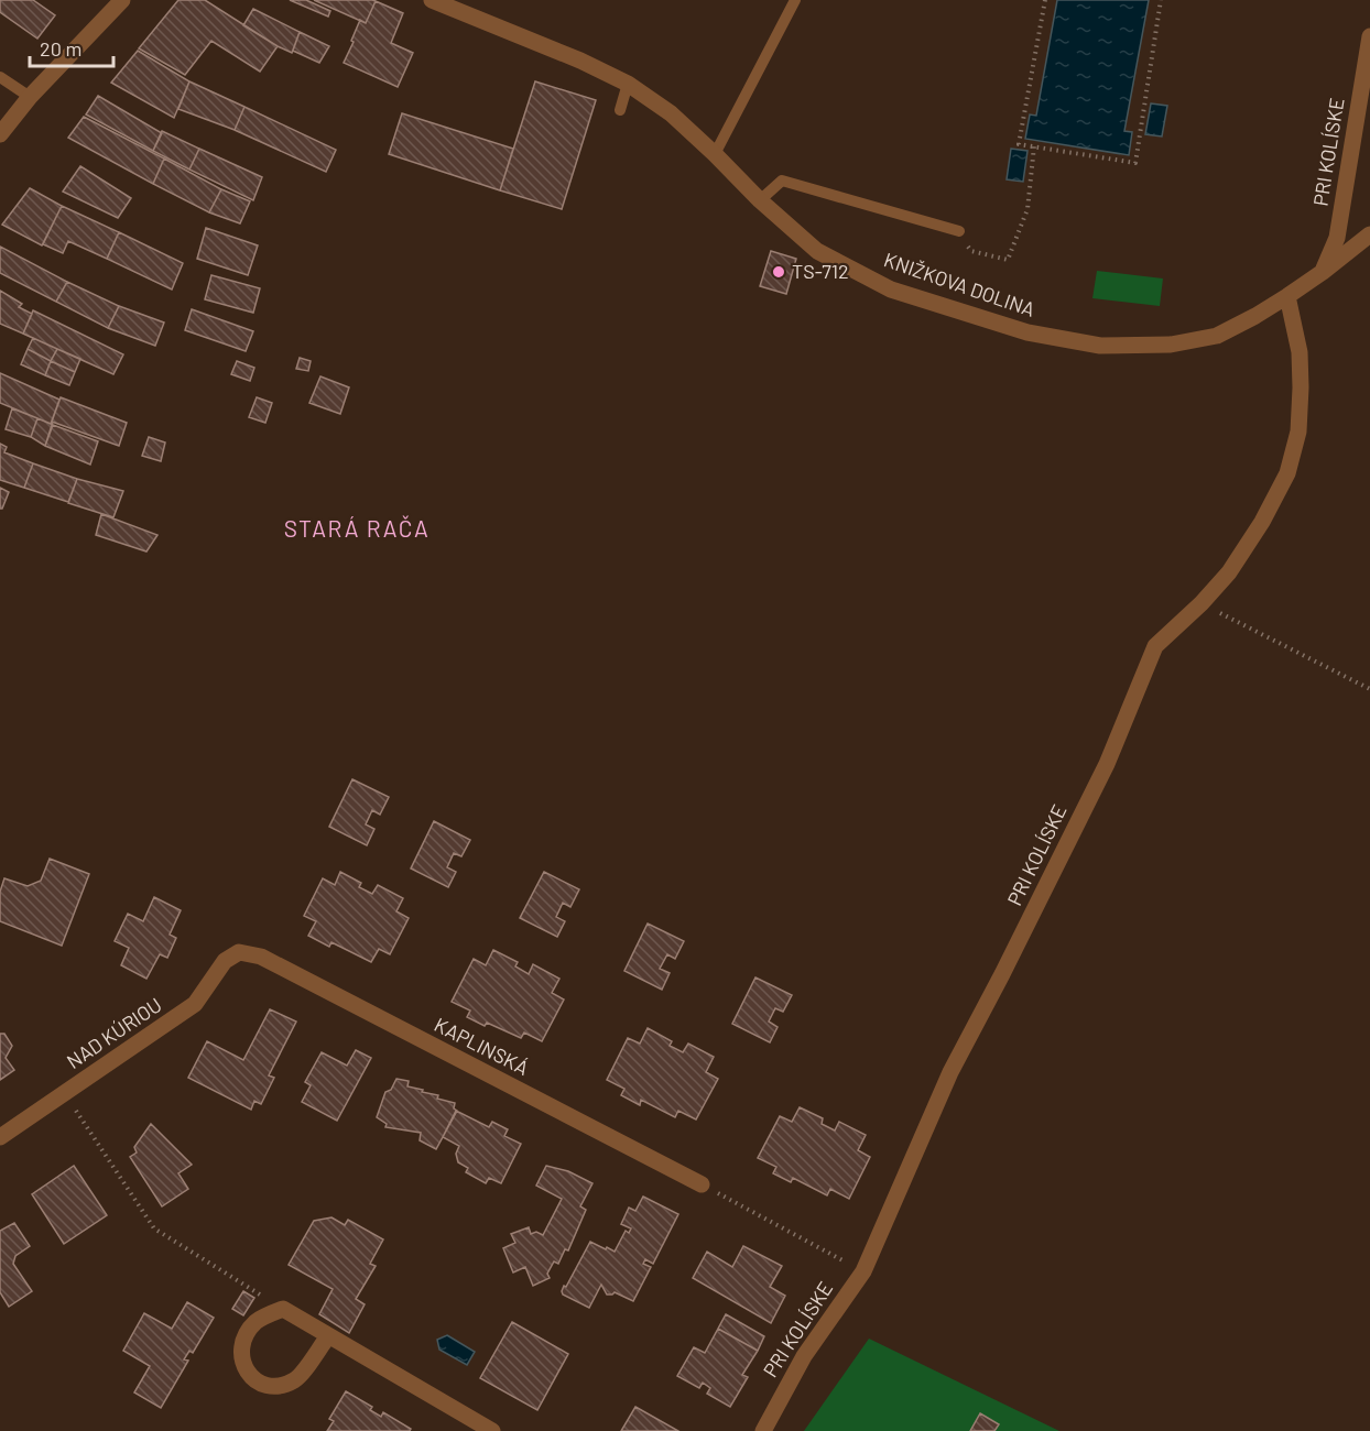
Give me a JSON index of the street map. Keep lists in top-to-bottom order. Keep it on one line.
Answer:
{"streets":{"street":["PRI KOLÍSKE","KNIŽKOVA DOLINA","NAD KÚRIOU","KAPLINSKÁ"]},"crossings":[["PRI KOLÍSKE","KNIŽKOVA DOLINA"],["NAD KÚRIOU","KAPLINSKÁ"]],"districts":["STARÁ RAČA"],"places":["TS-712"],"scale_bar":"20 m"}
